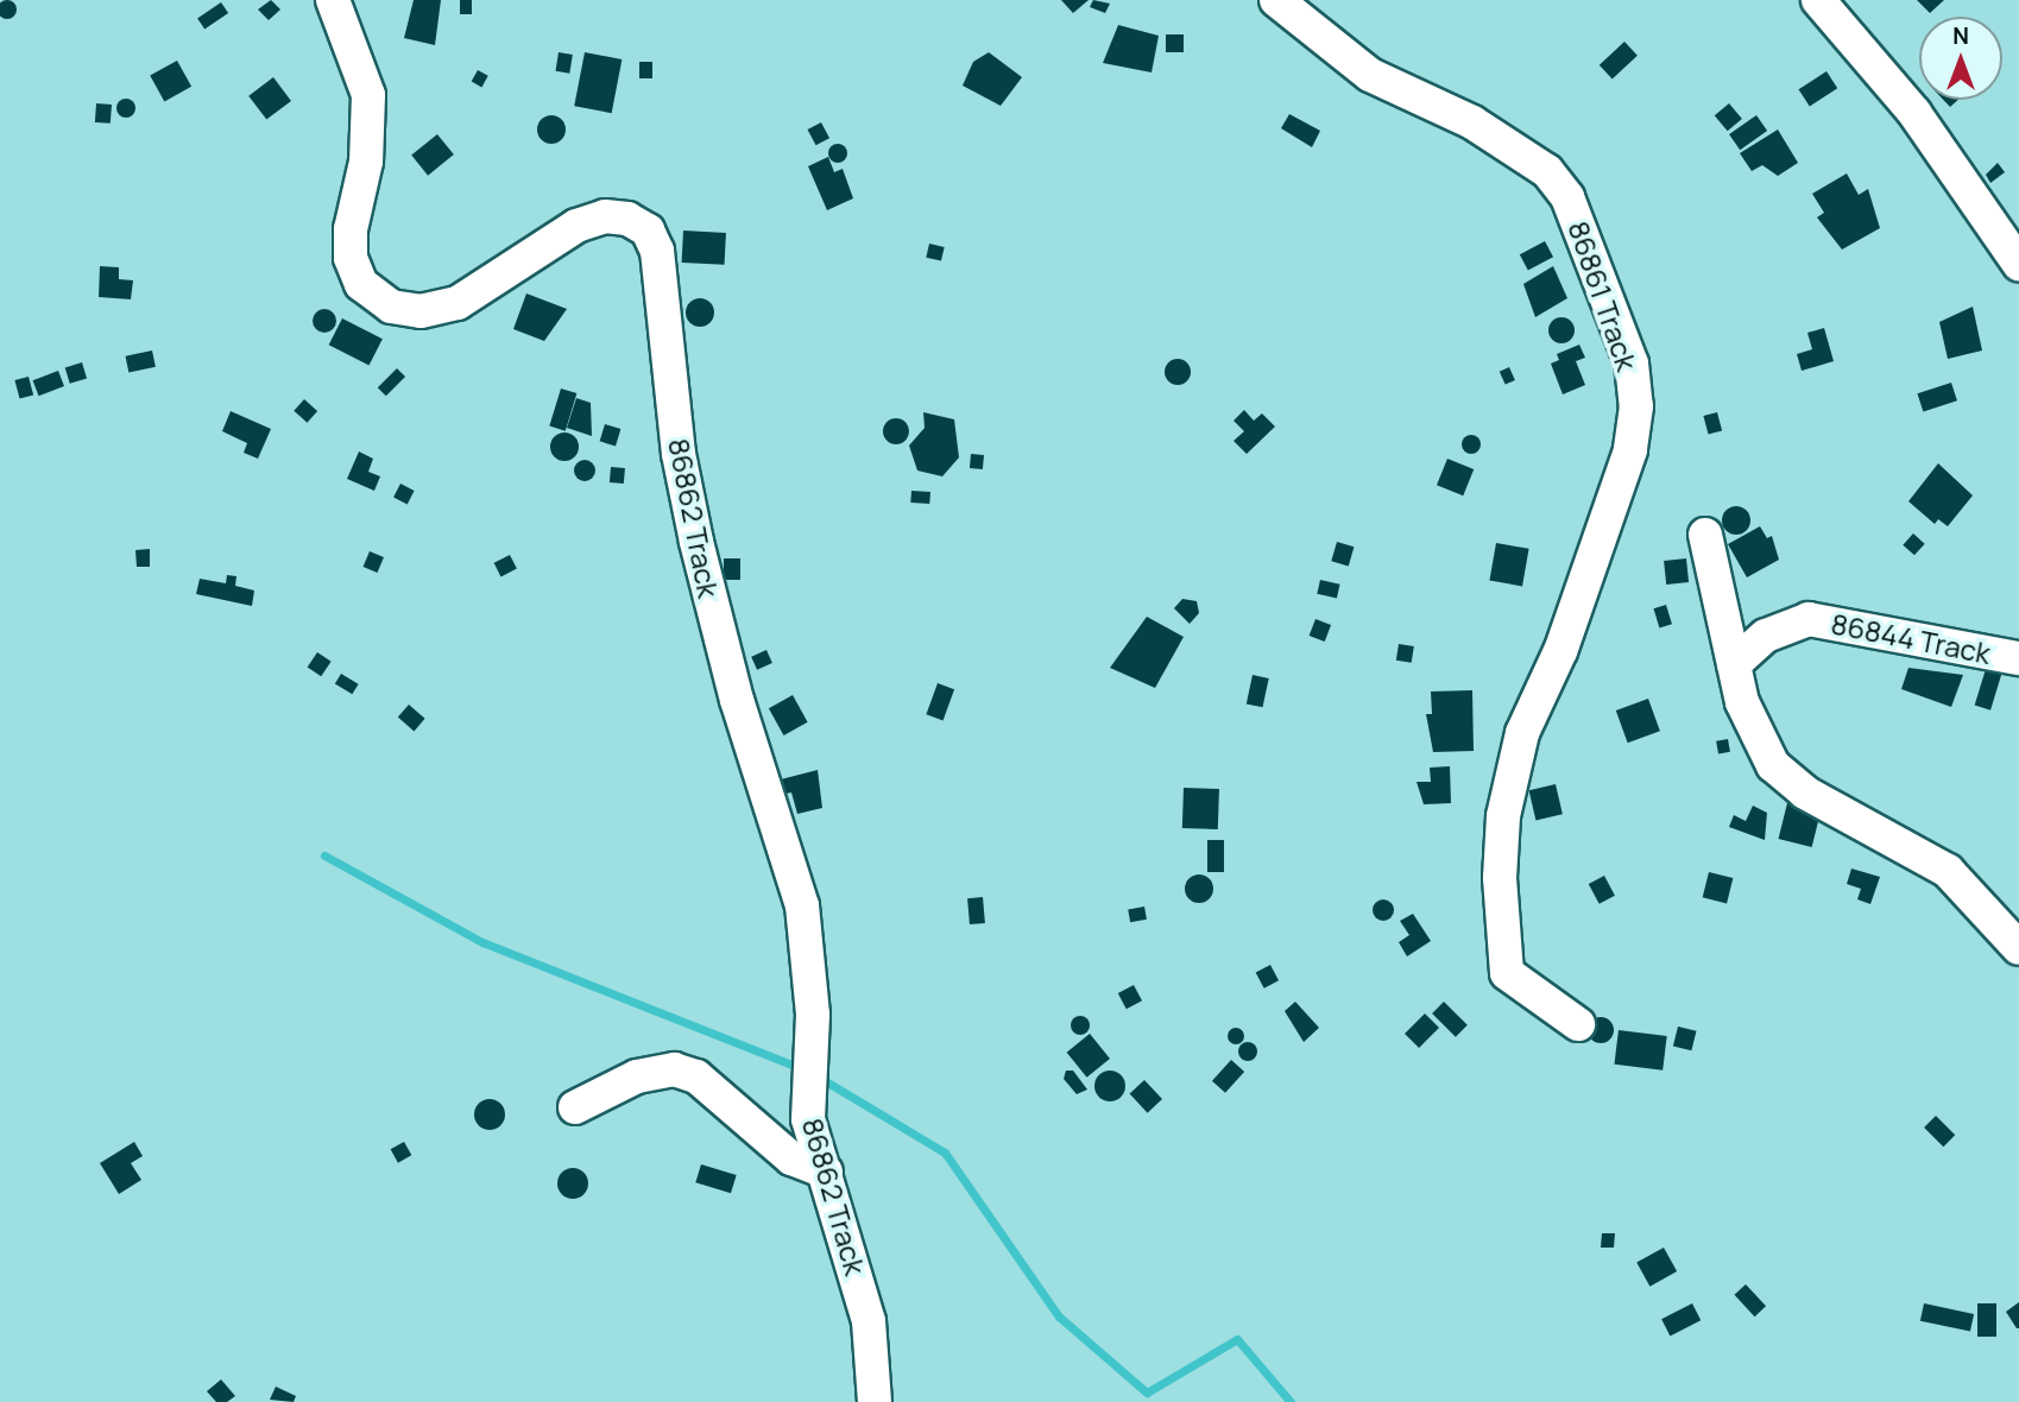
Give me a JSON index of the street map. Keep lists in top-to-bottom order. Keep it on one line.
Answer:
{"streets":{"street":["86861 Track","86862 Track","86844 Track"]},"north":"top"}
